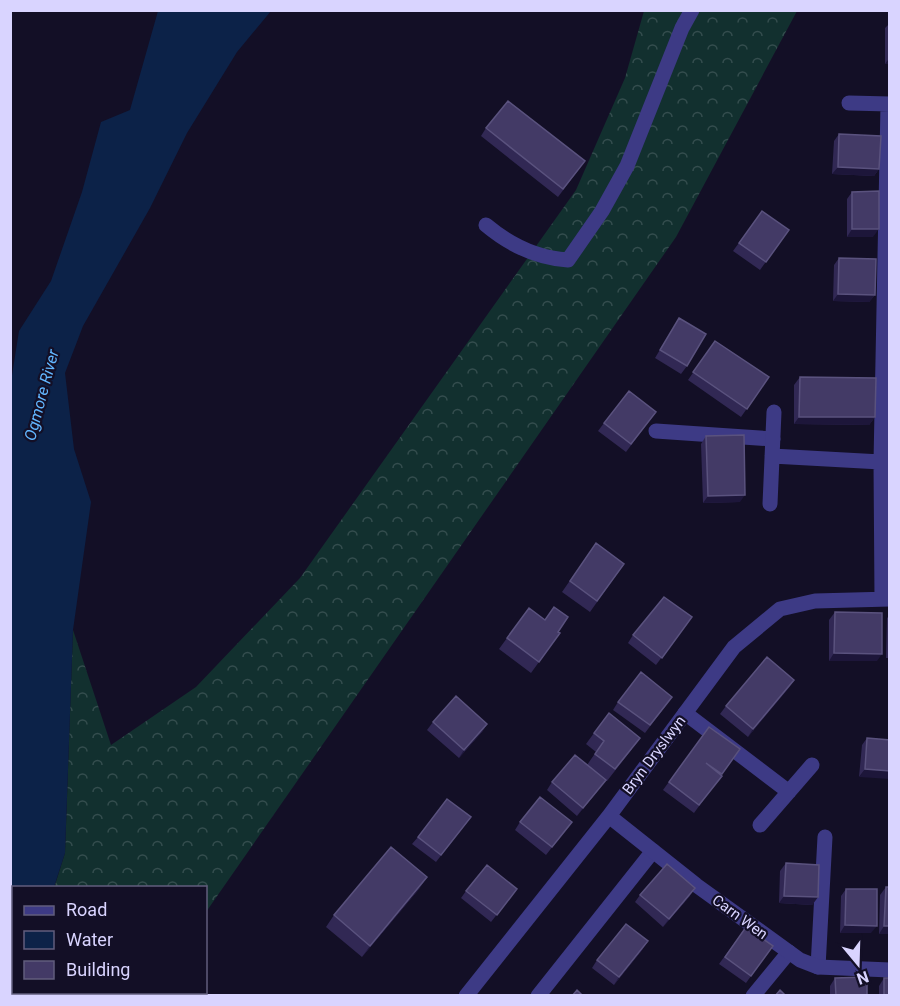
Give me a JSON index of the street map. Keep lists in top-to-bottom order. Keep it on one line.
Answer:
{"streets":{"street":["Bryn Dryslwyn","Carn Wen"]},"crossings":[["Bryn Dryslwyn","Carn Wen"]],"water":["Ogmore River"],"legend":["Road","Water","Building"],"north":"bottom"}
